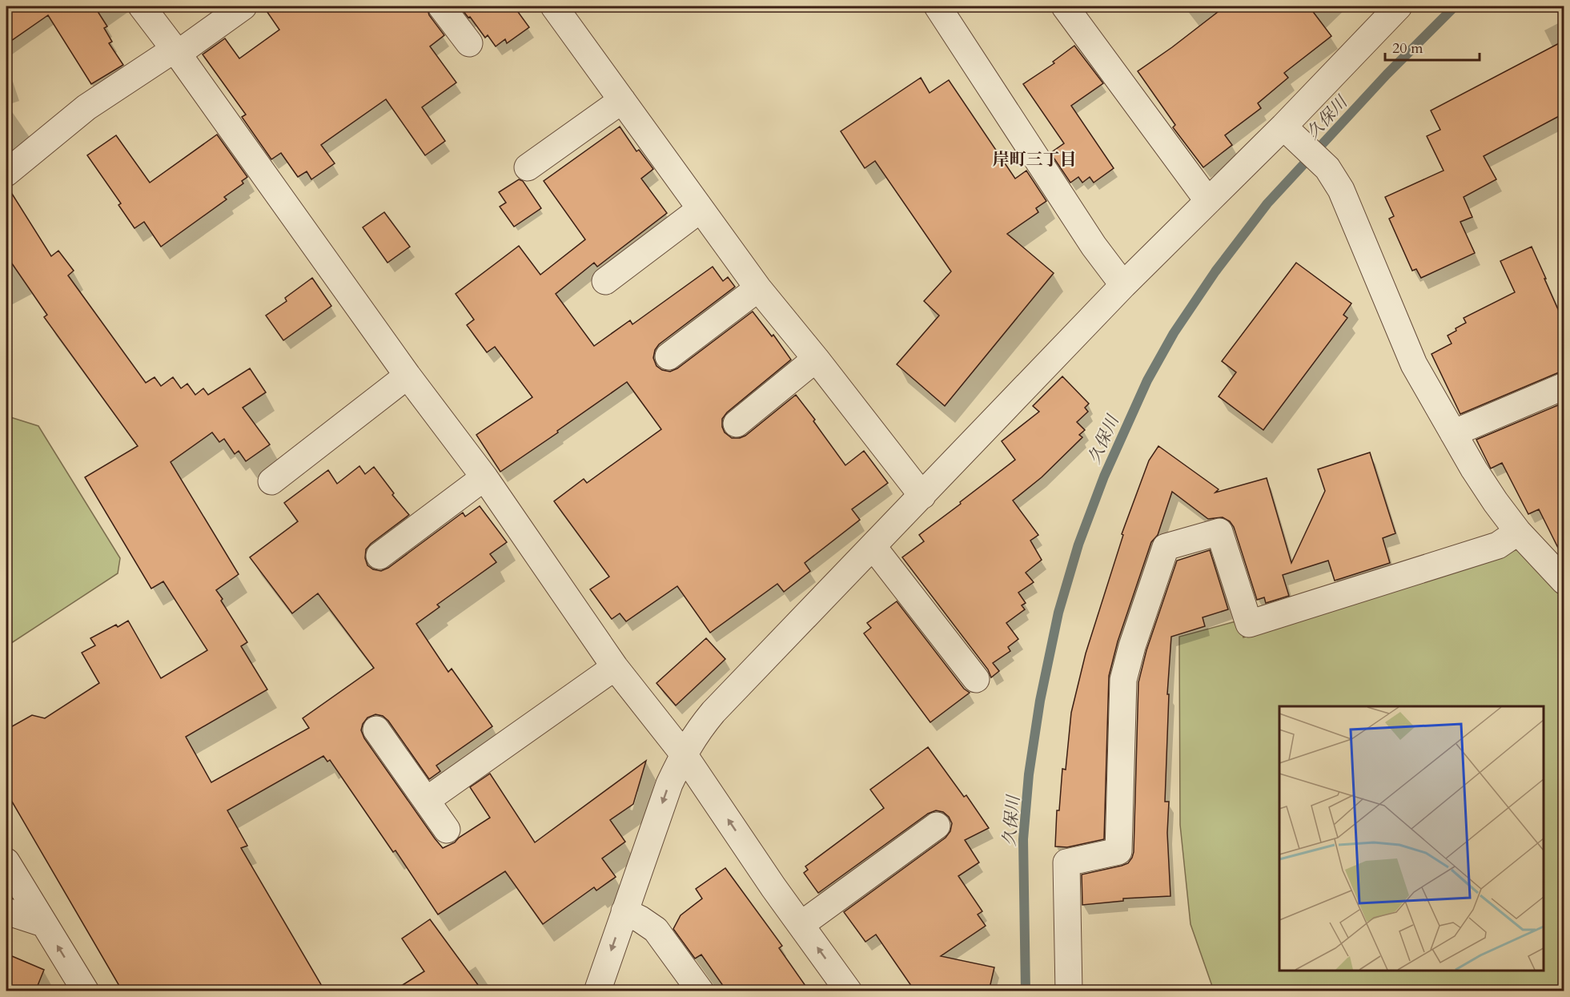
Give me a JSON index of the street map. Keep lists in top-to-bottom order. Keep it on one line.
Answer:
{"districts":["岸町三丁目"],"water":["久保川"],"scale_bar":"20 m"}
